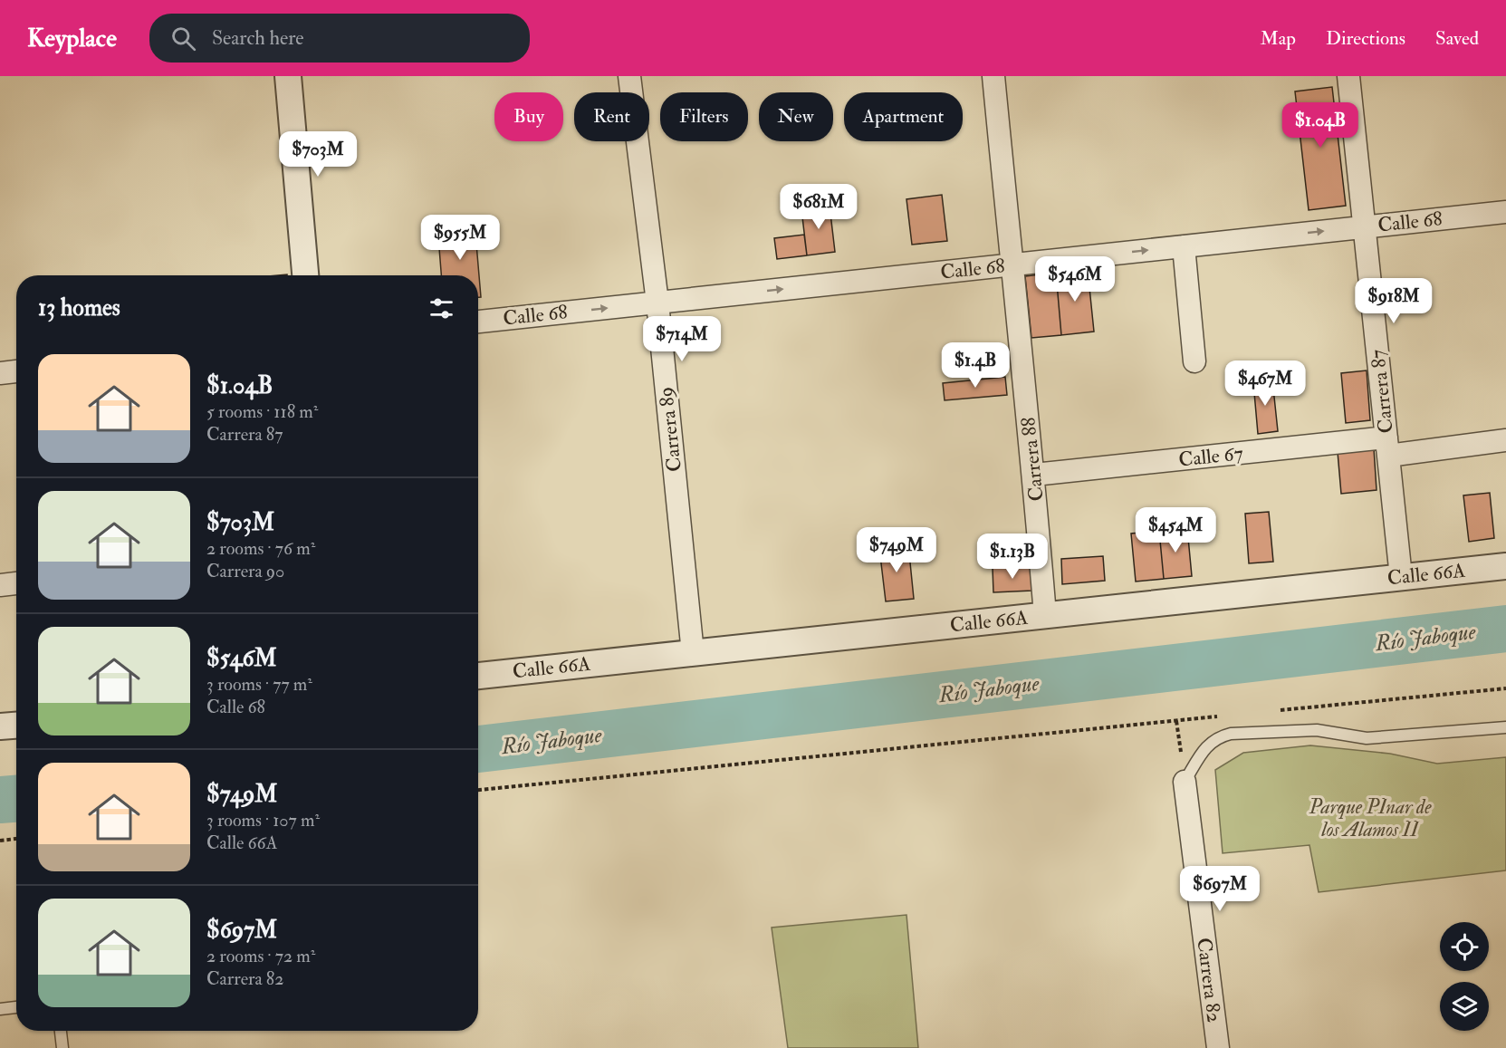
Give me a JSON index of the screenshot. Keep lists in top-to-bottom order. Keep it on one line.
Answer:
{"streets":{"street":["Calle 68","Carrera 87","Carrera 89","Calle 67","Carrera 88","Calle 66A","Carrera 82"]},"crossings":[["Calle 68","Carrera 87"],["Calle 68","Carrera 89"],["Calle 68","Carrera 88"],["Carrera 87","Calle 67"],["Carrera 87","Calle 66A"],["Carrera 89","Calle 66A"],["Calle 67","Carrera 88"],["Carrera 88","Calle 66A"]],"one_way":["Calle 68"],"water":["Río Jaboque"],"parks":["Parque PInar de los Alamos II"],"page":{"header":"Keyplace","search":"Search here","nav":["Map","Directions","Saved"],"chip":["Buy","Rent","Filters","New","Apartment"],"price":["$1.04B","$703M","$681M","$955M","$546M","$918M","$714M","$1.4B","$467M","$454M","$749M","$1.13B","$697M"],"heading":"13 homes","list":[{"name":"$1.04B","note":"5 rooms · 118 m² · Carrera 87"},{"name":"$703M","note":"2 rooms · 76 m² · Carrera 90"},{"name":"$546M","note":"3 rooms · 77 m² · Calle 68"},{"name":"$749M","note":"3 rooms · 107 m² · Calle 66A"},{"name":"$697M","note":"2 rooms · 72 m² · Carrera 82"}]}}
